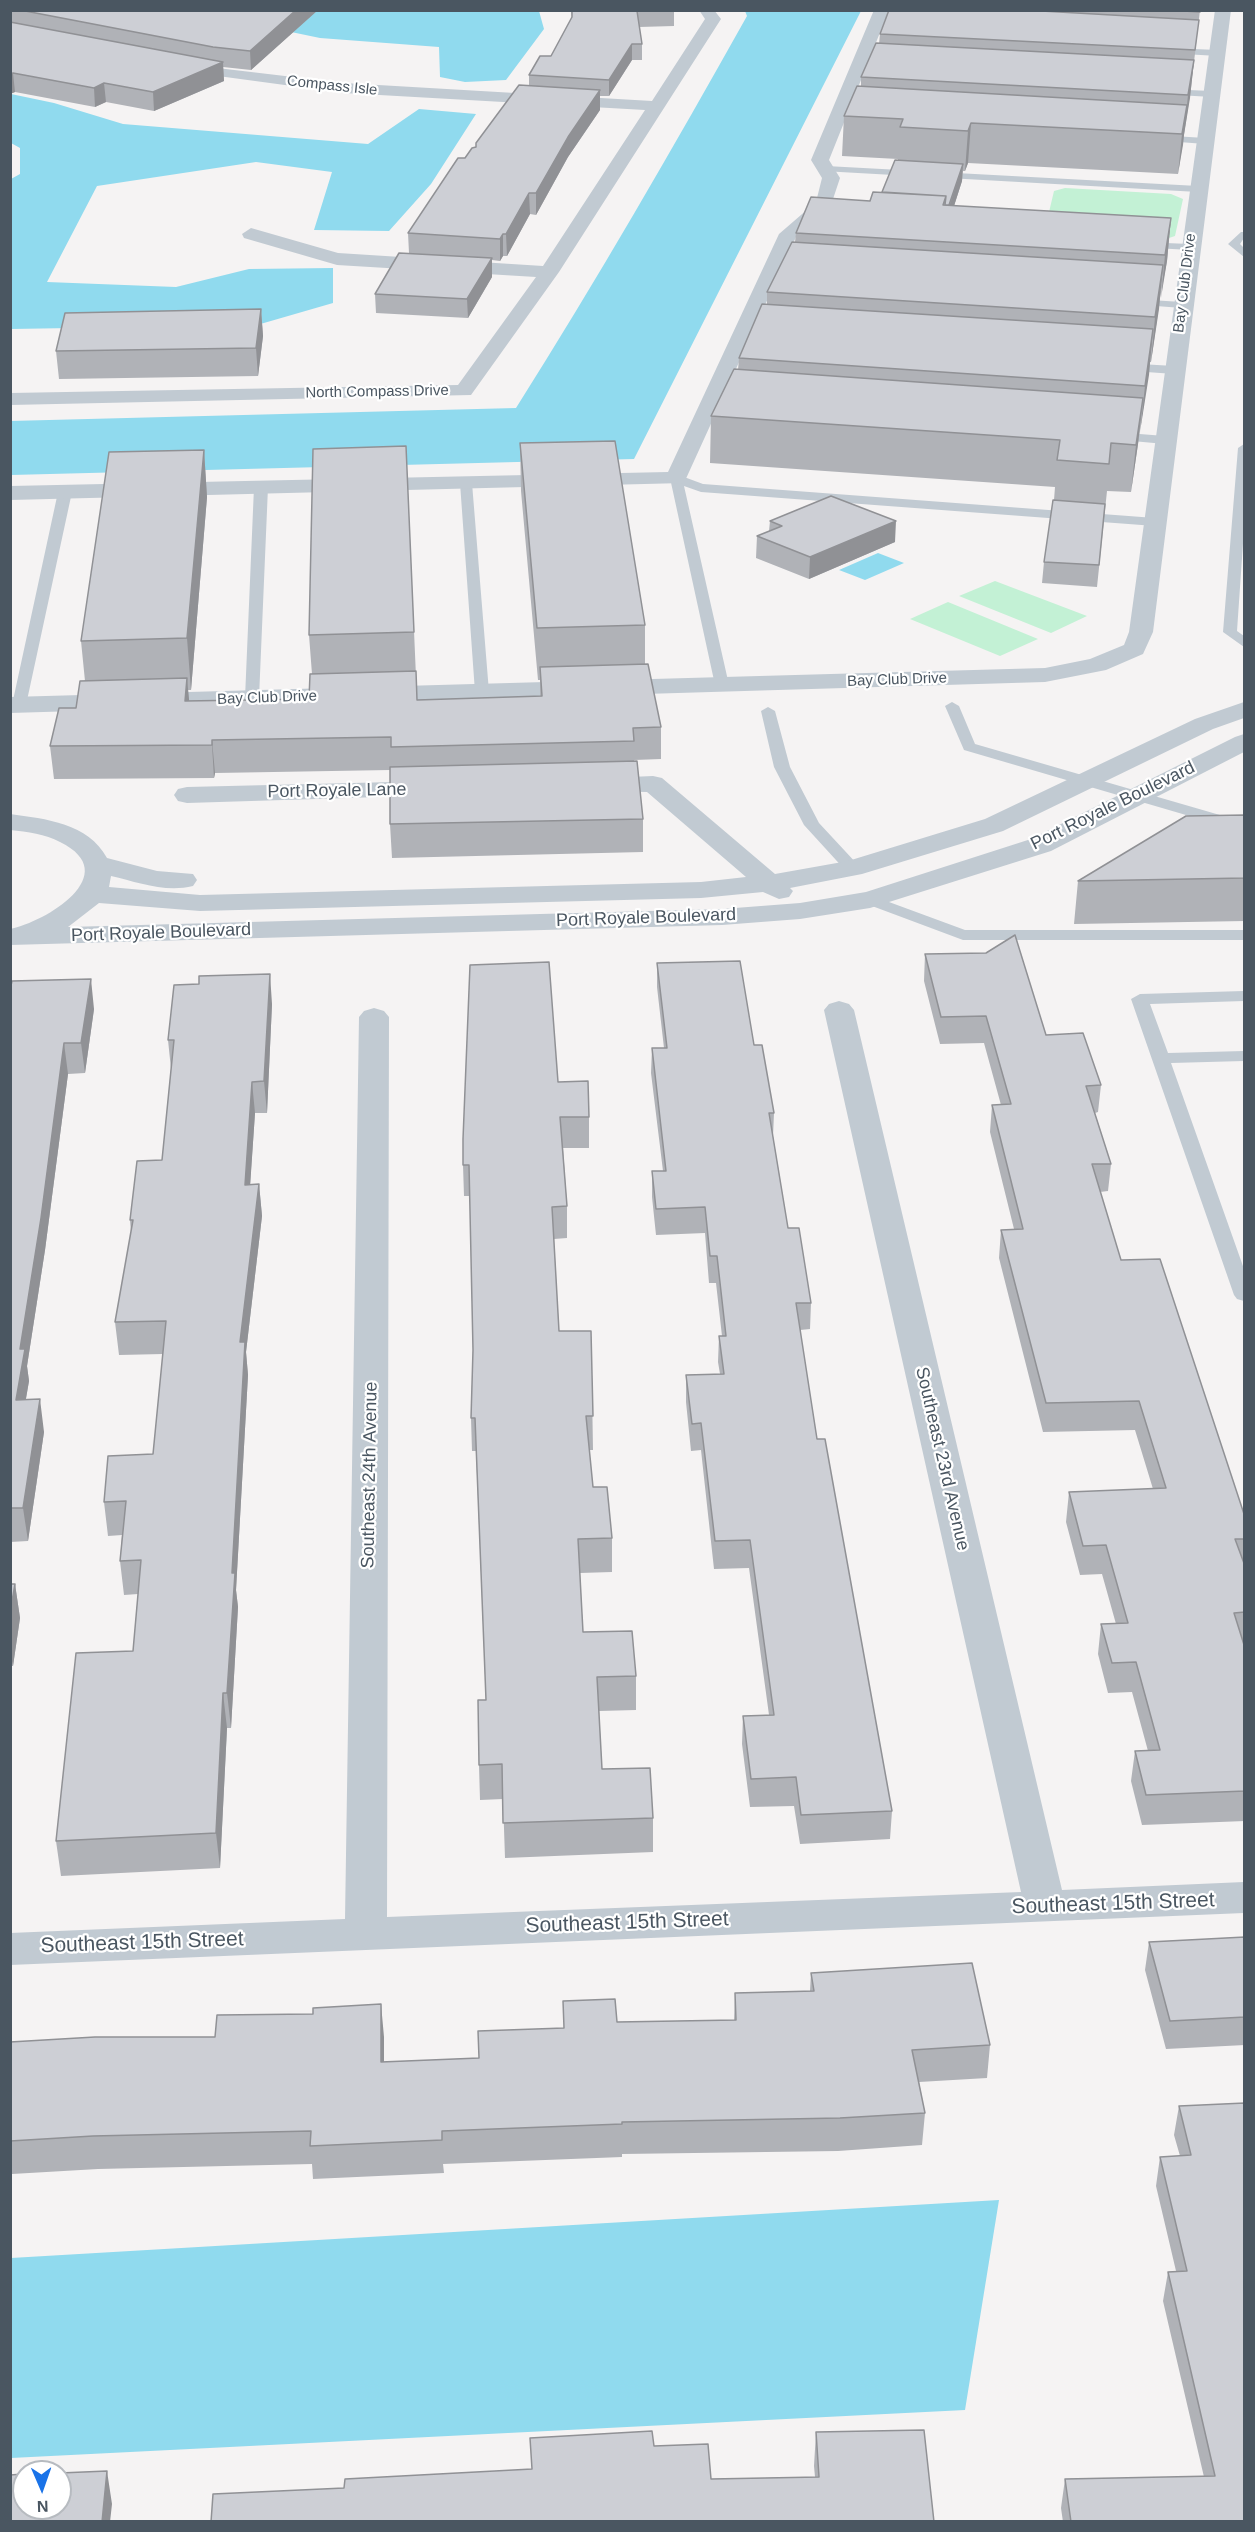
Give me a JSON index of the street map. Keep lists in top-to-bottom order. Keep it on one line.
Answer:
{"streets":{"street":["Compass Isle","Bay Club Drive","North Compass Drive","Port Royale Lane","Port Royale Boulevard","Southeast 23rd Avenue","Southeast 24th Avenue","Southeast 15th Street"]},"crossings":[["Compass Isle","North Compass Drive"],["Southeast 23rd Avenue","Southeast 15th Street"],["Southeast 24th Avenue","Southeast 15th Street"]],"north":"bottom"}
